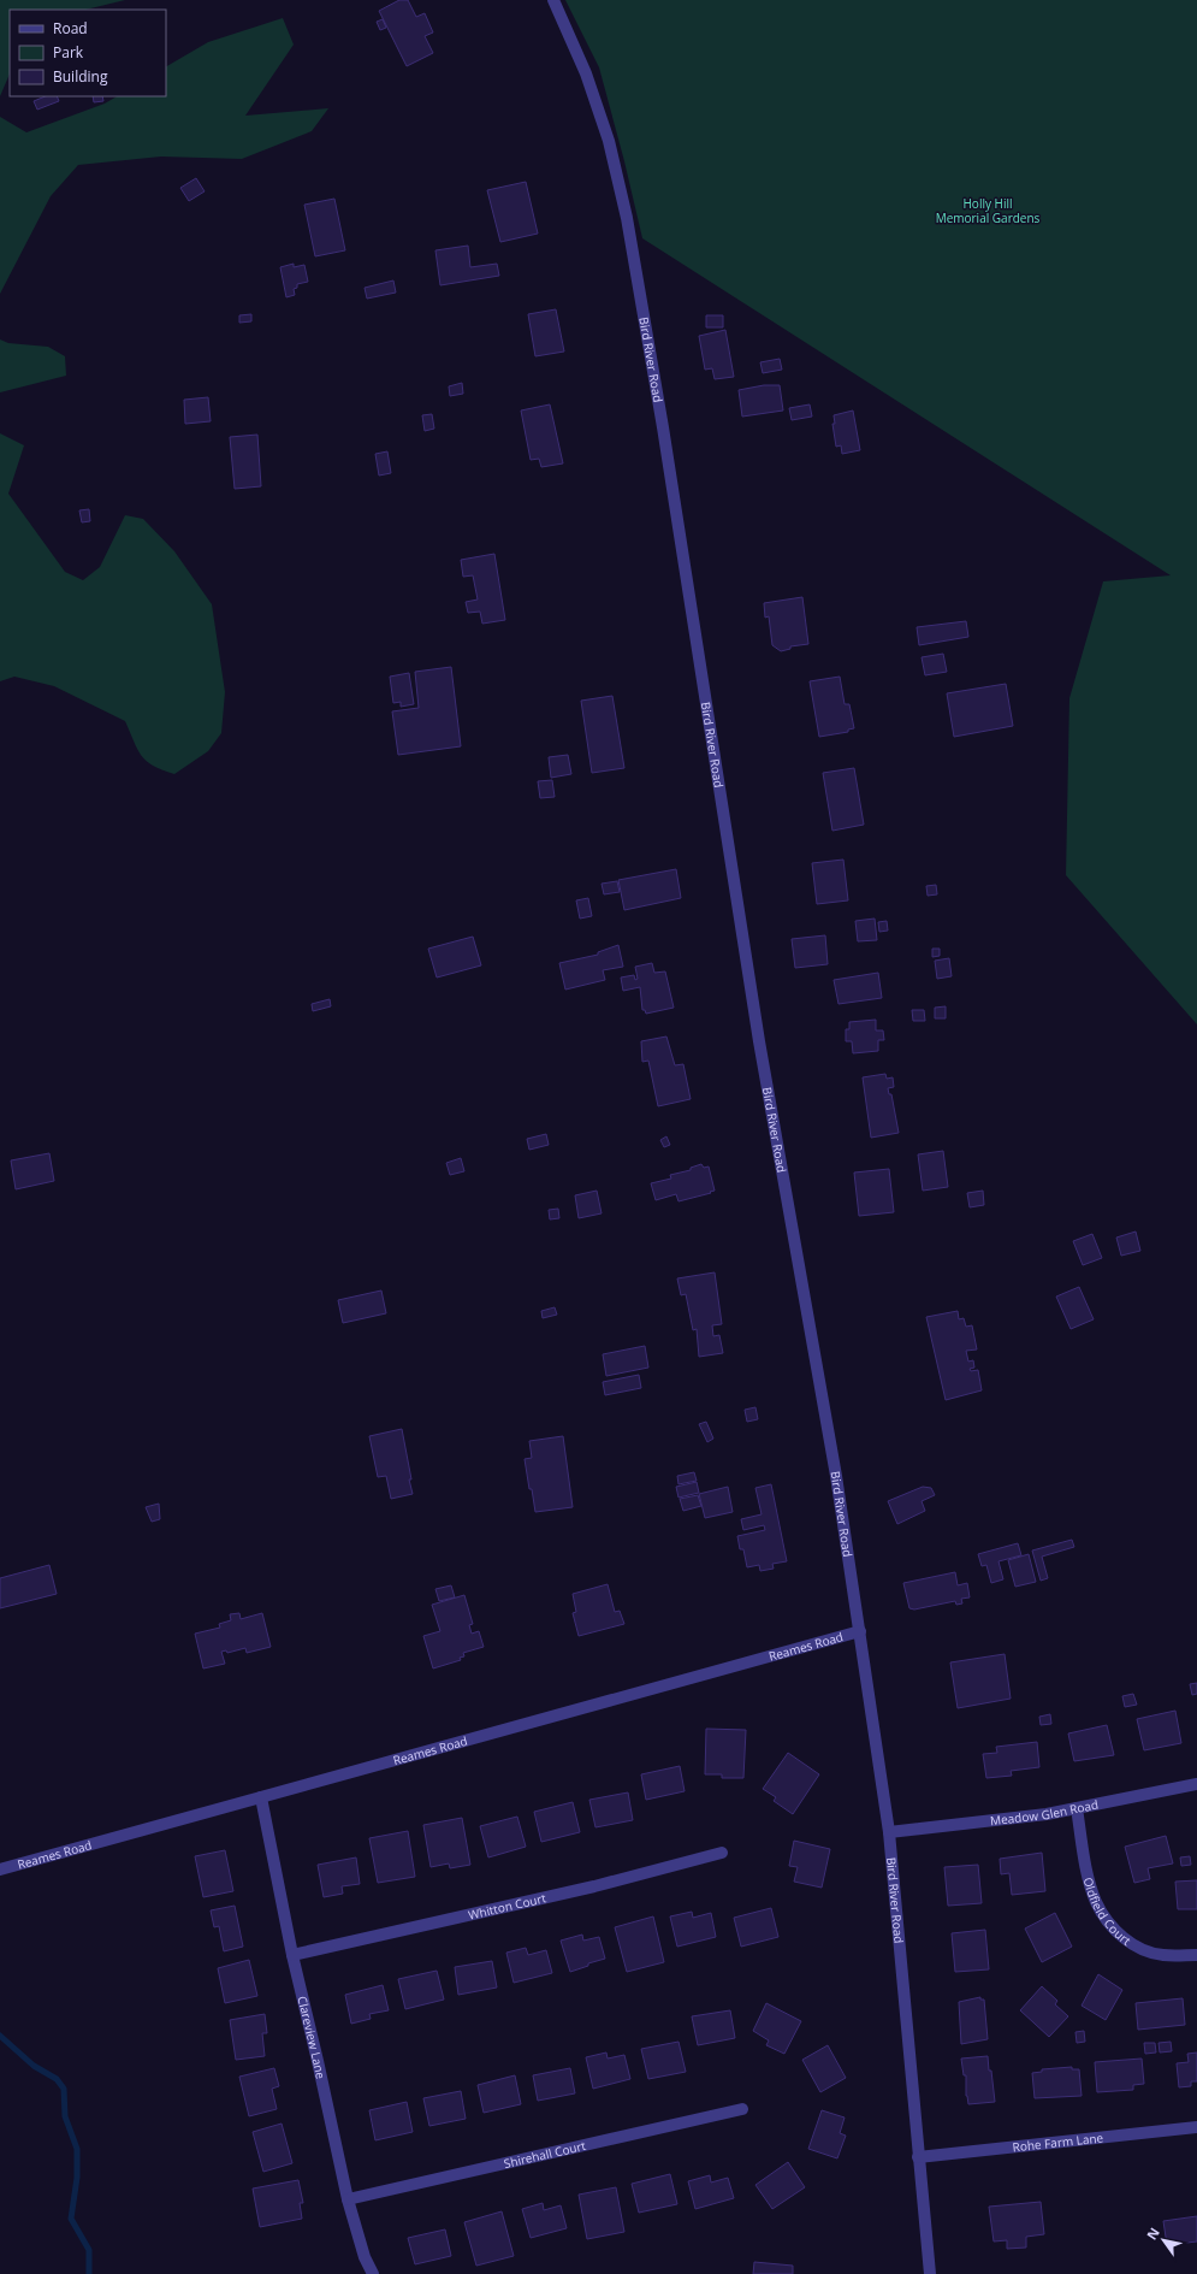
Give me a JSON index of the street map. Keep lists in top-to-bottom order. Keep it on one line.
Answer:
{"streets":{"street":["Bird River Road","Reames Road","Meadow Glen Road","Whitton Court","Oldfield Court","Clareview Lane","Rohe Farm Lane","Shirehall Court"]},"crossings":[["Bird River Road","Reames Road"],["Bird River Road","Meadow Glen Road"],["Bird River Road","Rohe Farm Lane"],["Reames Road","Clareview Lane"],["Meadow Glen Road","Oldfield Court"],["Whitton Court","Clareview Lane"],["Clareview Lane","Shirehall Court"]],"parks":["Holly Hill Memorial Gardens"],"legend":["Road","Park","Building"],"north":"top left"}
